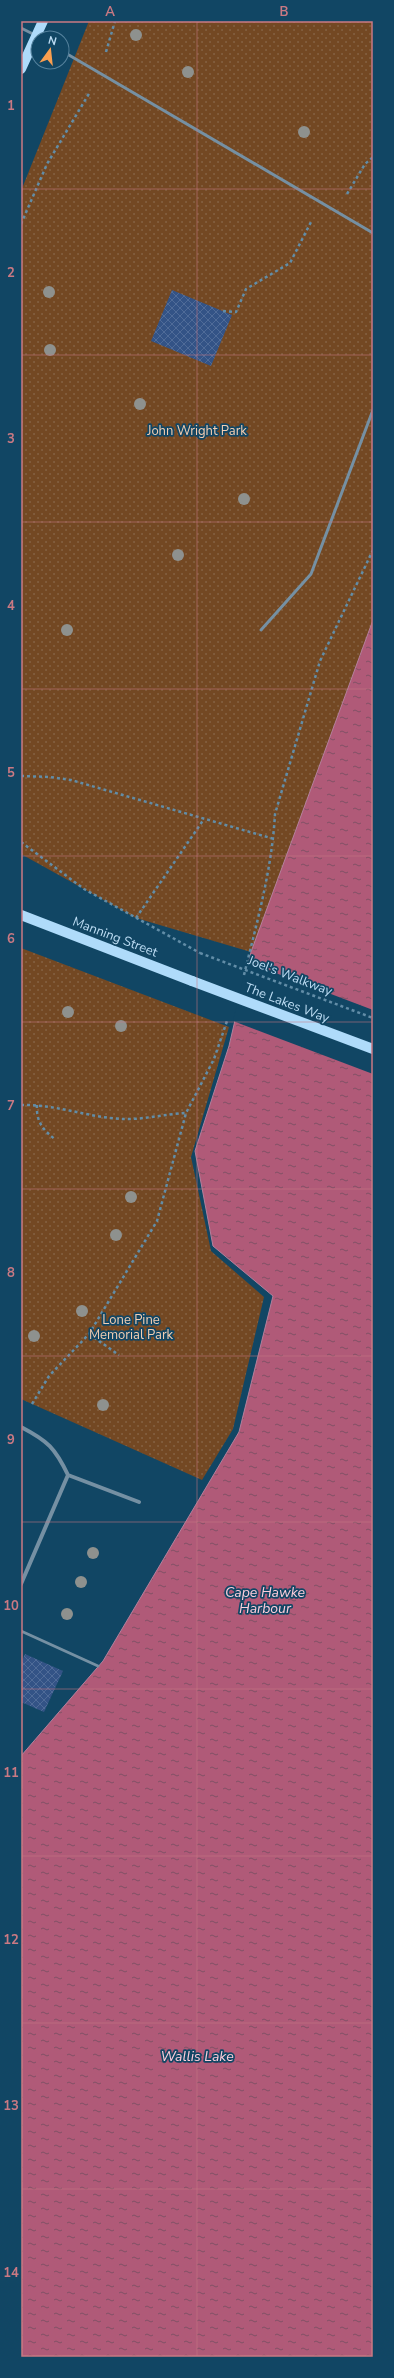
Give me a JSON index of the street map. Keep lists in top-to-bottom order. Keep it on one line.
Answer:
{"streets":{"main road":["Manning Street","The Lakes Way"],"path":["Joel's Walkway"]},"crossings":[["Manning Street","The Lakes Way"]],"water":["Cape Hawke Harbour","Wallis Lake"],"parks":["John Wright Park","Lone Pine Memorial Park"],"north":"top","grid":{"columns":["A","B"],"rows":["1","2","3","4","5","6","7","8","9","10","11","12","13","14"]}}
